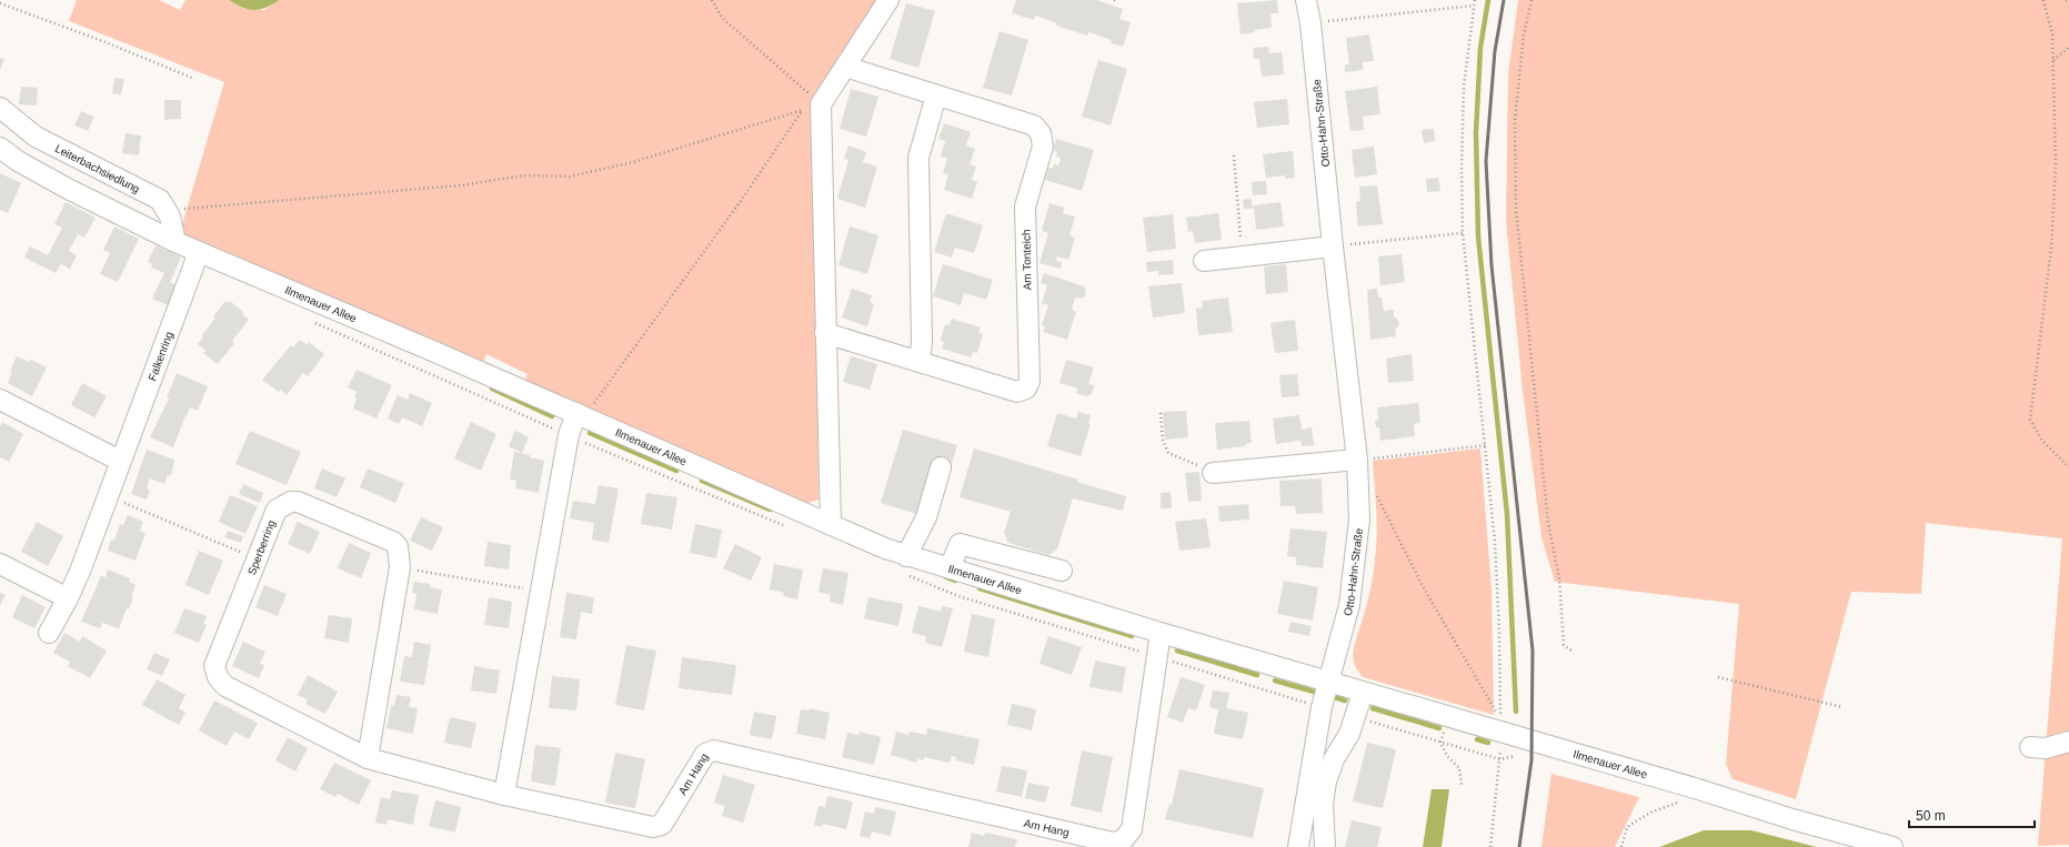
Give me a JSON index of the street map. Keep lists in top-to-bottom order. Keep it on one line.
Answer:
{"streets":{"street":["Otto-Hahn-Straße","Leiterbachsiedlung","Am Tonteich","Ilmenauer Allee","Falkenring","Sperberring","Am Hang"]},"crossings":[["Otto-Hahn-Straße","Ilmenauer Allee"],["Leiterbachsiedlung","Ilmenauer Allee"],["Ilmenauer Allee","Falkenring"],["Ilmenauer Allee","Am Hang"],["Sperberring","Am Hang"]],"scale_bar":"50 m"}
